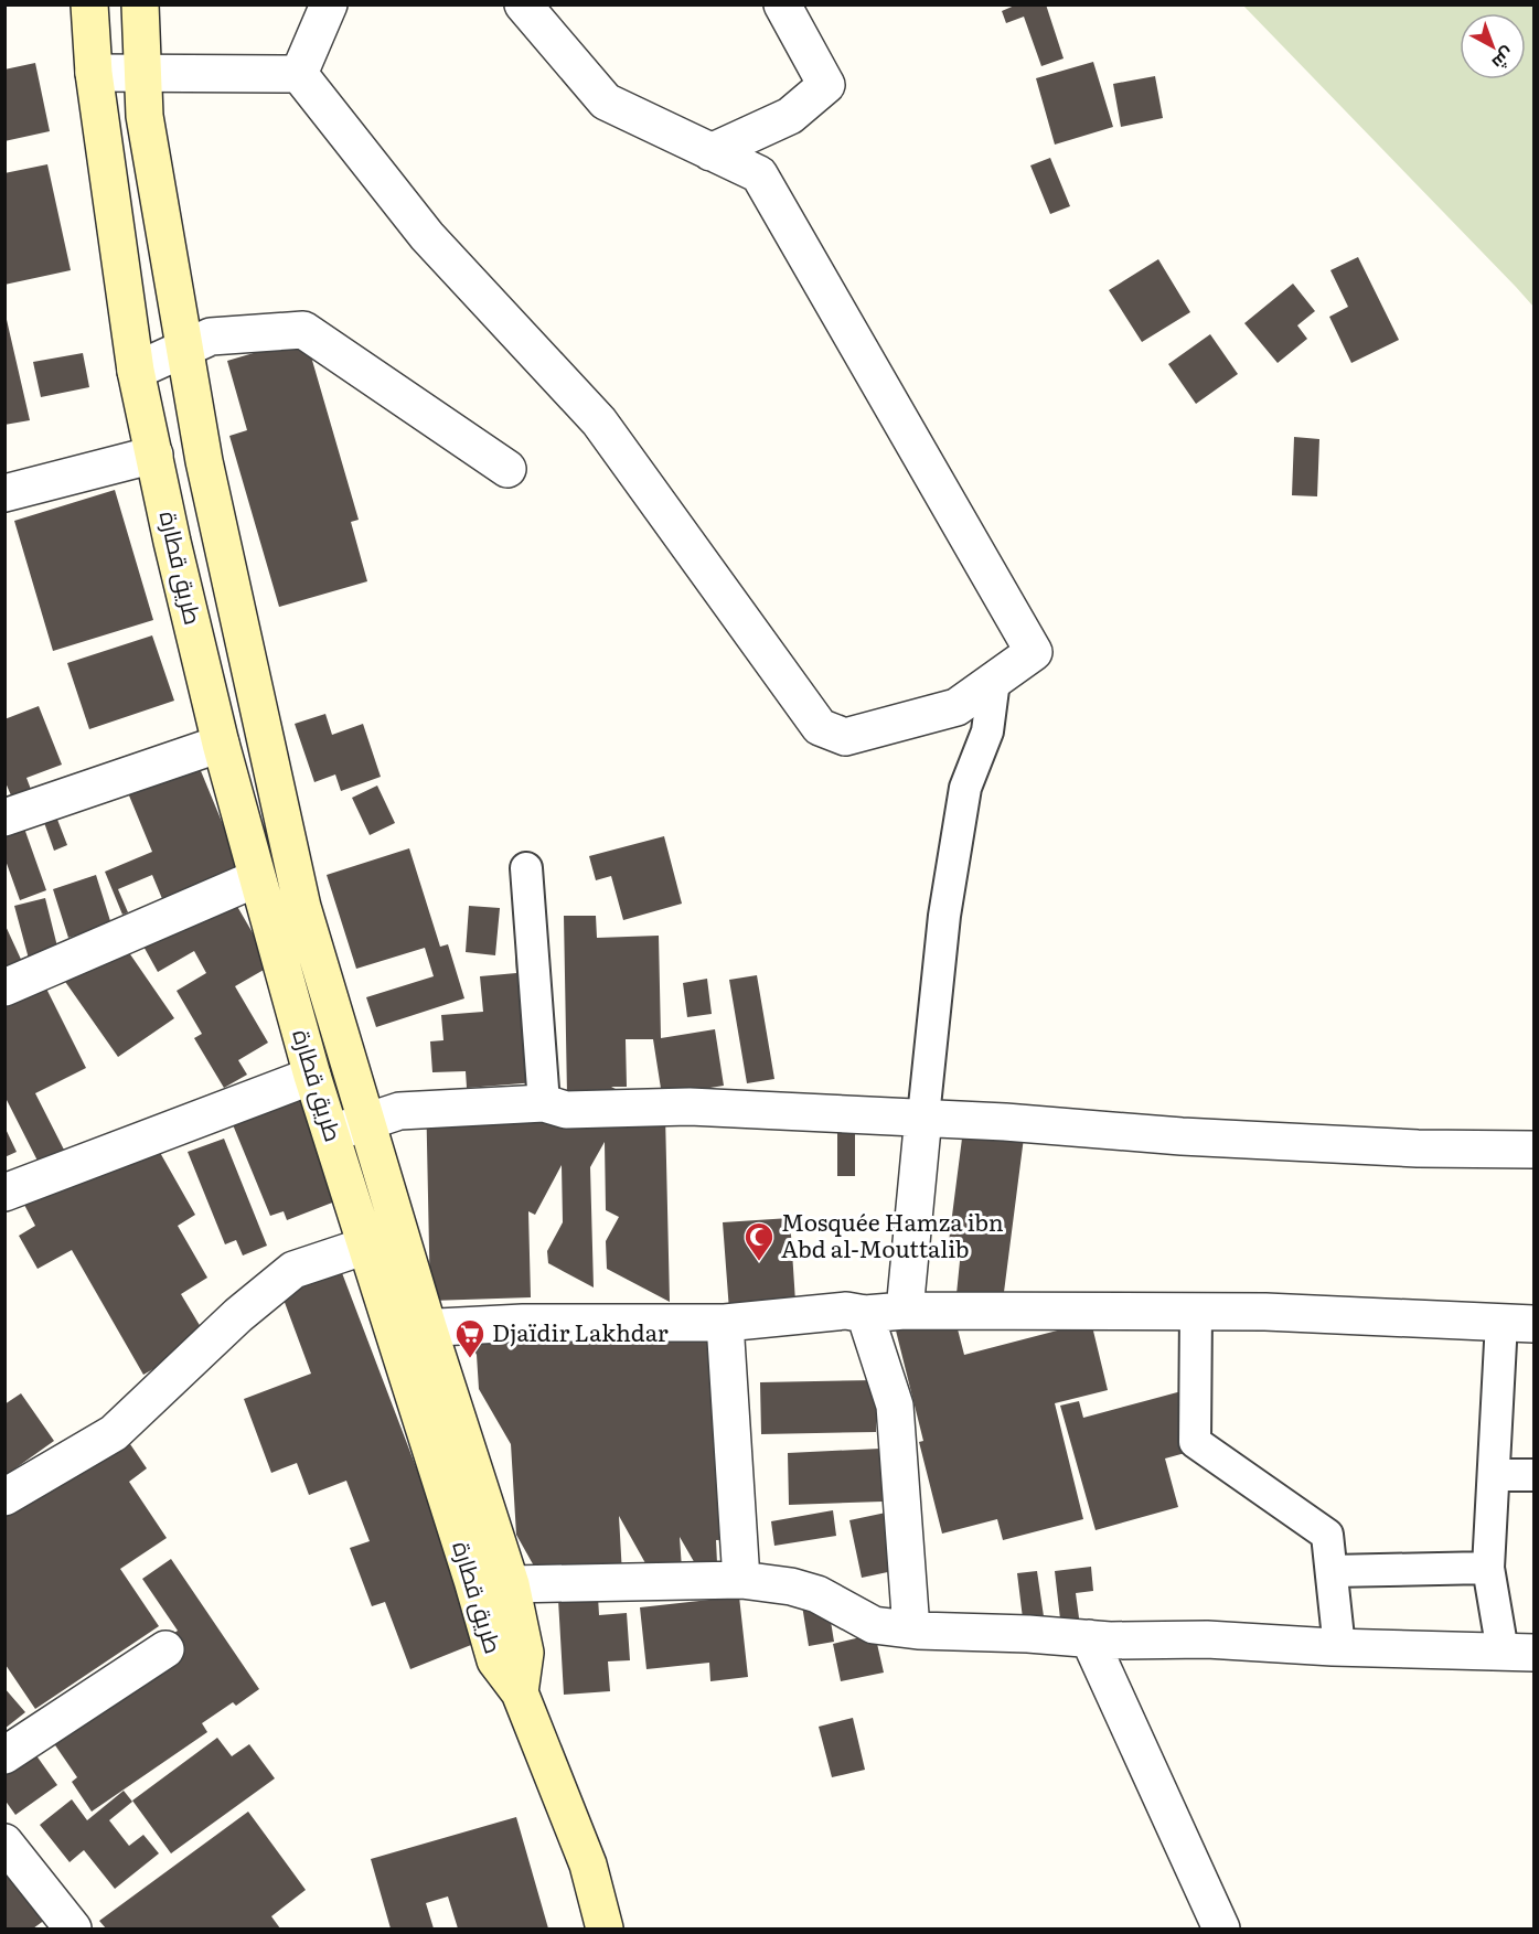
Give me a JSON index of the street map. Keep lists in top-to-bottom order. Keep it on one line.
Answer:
{"streets":{"main road":["طريق قطارة"]},"places":{"mosque":["Mosquée Hamza ibn Abd al-Mouttalib"],"supermarket":["Djaïdir Lakhdar"]},"north":"bottom right"}
